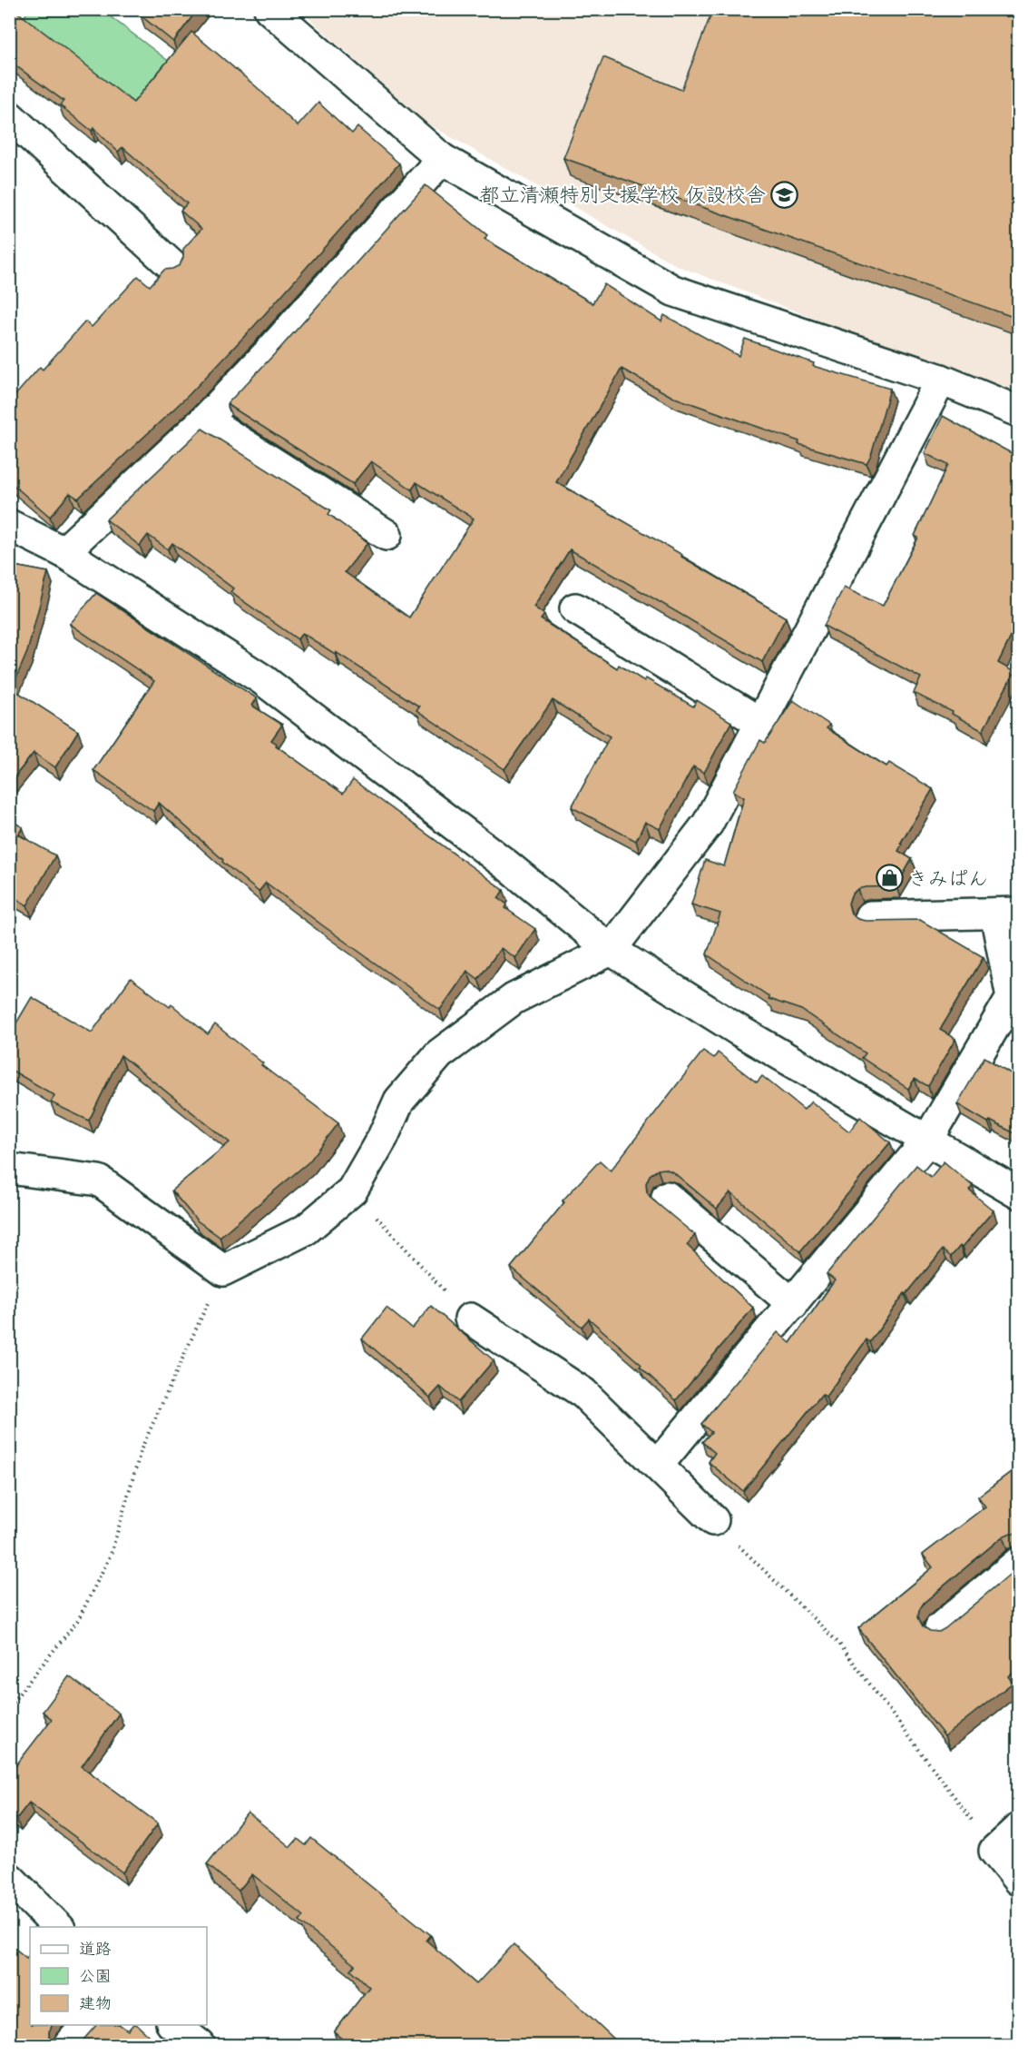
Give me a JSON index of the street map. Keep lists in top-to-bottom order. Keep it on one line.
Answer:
{"places":{"school or university":["都立清瀬特別支援学校 仮設校舎"],"shop":["きみぱん"]},"legend":["道路","公園","建物"]}
